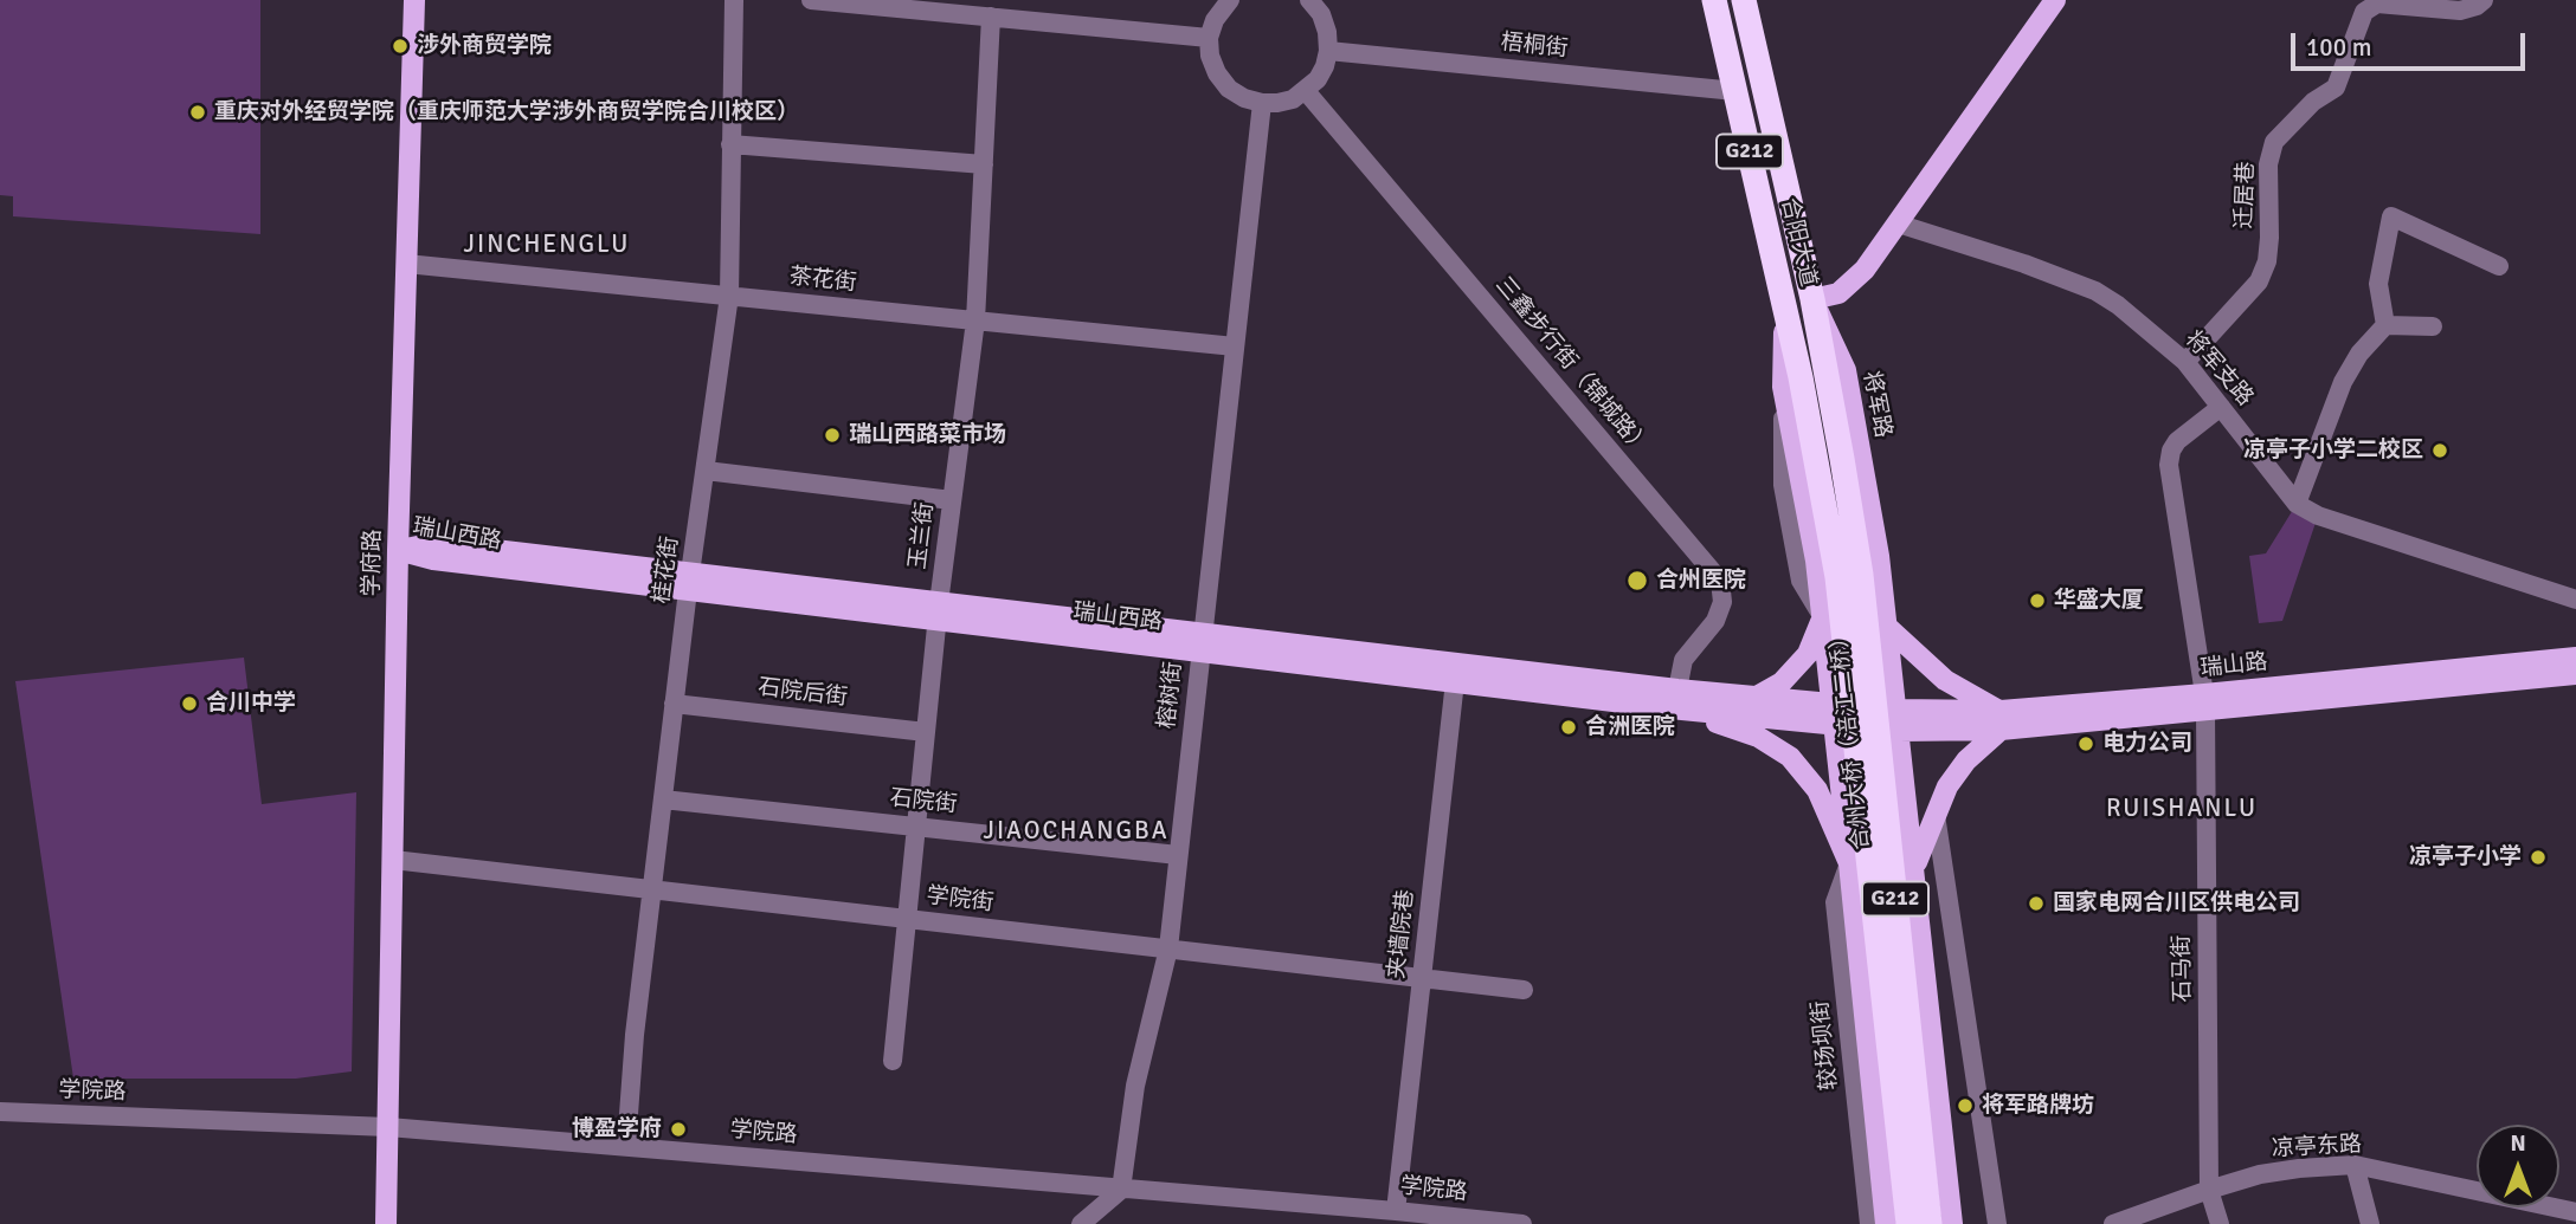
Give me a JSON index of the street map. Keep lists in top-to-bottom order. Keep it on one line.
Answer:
{"streets":{"highway":["G212","合阳大道","合州大桥（涪江二桥）"],"main road":["将军路","瑞山西路","学府路","瑞山路"],"street":["梧桐街","迁居巷","茶花街","三鑫步行街（锦城路）","将军支路","玉兰街","桂花街","石院后街","榕树街","石院街","学院街","夹墙院巷","石马街","较场坝街","学院路","凉亭东路"]},"crossings":[["梧桐街","合阳大道"],["迁居巷","将军支路"],["合阳大道","将军路"],["合阳大道","合州大桥（涪江二桥）"],["茶花街","玉兰街"],["茶花街","学府路"],["茶花街","桂花街"],["茶花街","榕树街"],["三鑫步行街（锦城路）","瑞山西路"],["将军支路","石马街"],["将军路","瑞山西路"],["将军路","瑞山路"],["将军路","合州大桥（涪江二桥）"],["瑞山西路","玉兰街"],["瑞山西路","学府路"],["瑞山西路","桂花街"],["瑞山西路","瑞山路"],["瑞山西路","榕树街"],["瑞山西路","夹墙院巷"],["玉兰街","石院后街"],["玉兰街","石院街"],["玉兰街","学院街"],["学府路","学院街"],["学府路","学院路"],["桂花街","石院后街"],["桂花街","石院街"],["桂花街","学院街"],["桂花街","学院路"],["瑞山路","石马街"],["榕树街","石院街"],["榕树街","学院街"],["榕树街","学院路"],["学院街","夹墙院巷"],["夹墙院巷","学院路"],["石马街","凉亭东路"]],"districts":["JINCHENGLU","RUISHANLU","JIAOCHANGBA"],"places":["涉外商贸学院","重庆对外经贸学院（重庆师范大学涉外商贸学院合川校区）","瑞山西路菜市场","凉亭子小学二校区","合州医院","华盛大厦","合川中学","合洲医院","电力公司","凉亭子小学","国家电网合川区供电公司","将军路牌坊","博盈学府"],"scale_bar":"100 m","north":"top"}
